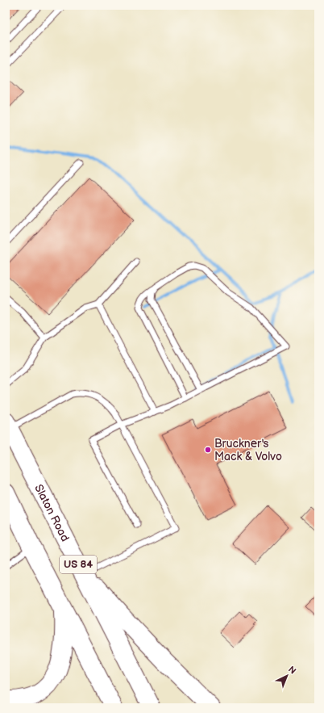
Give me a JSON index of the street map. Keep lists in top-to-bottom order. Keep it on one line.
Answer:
{"streets":{"highway":["Slaton Road","US 84"]},"places":["Bruckner's Mack & Volvo"],"north":"top right"}
